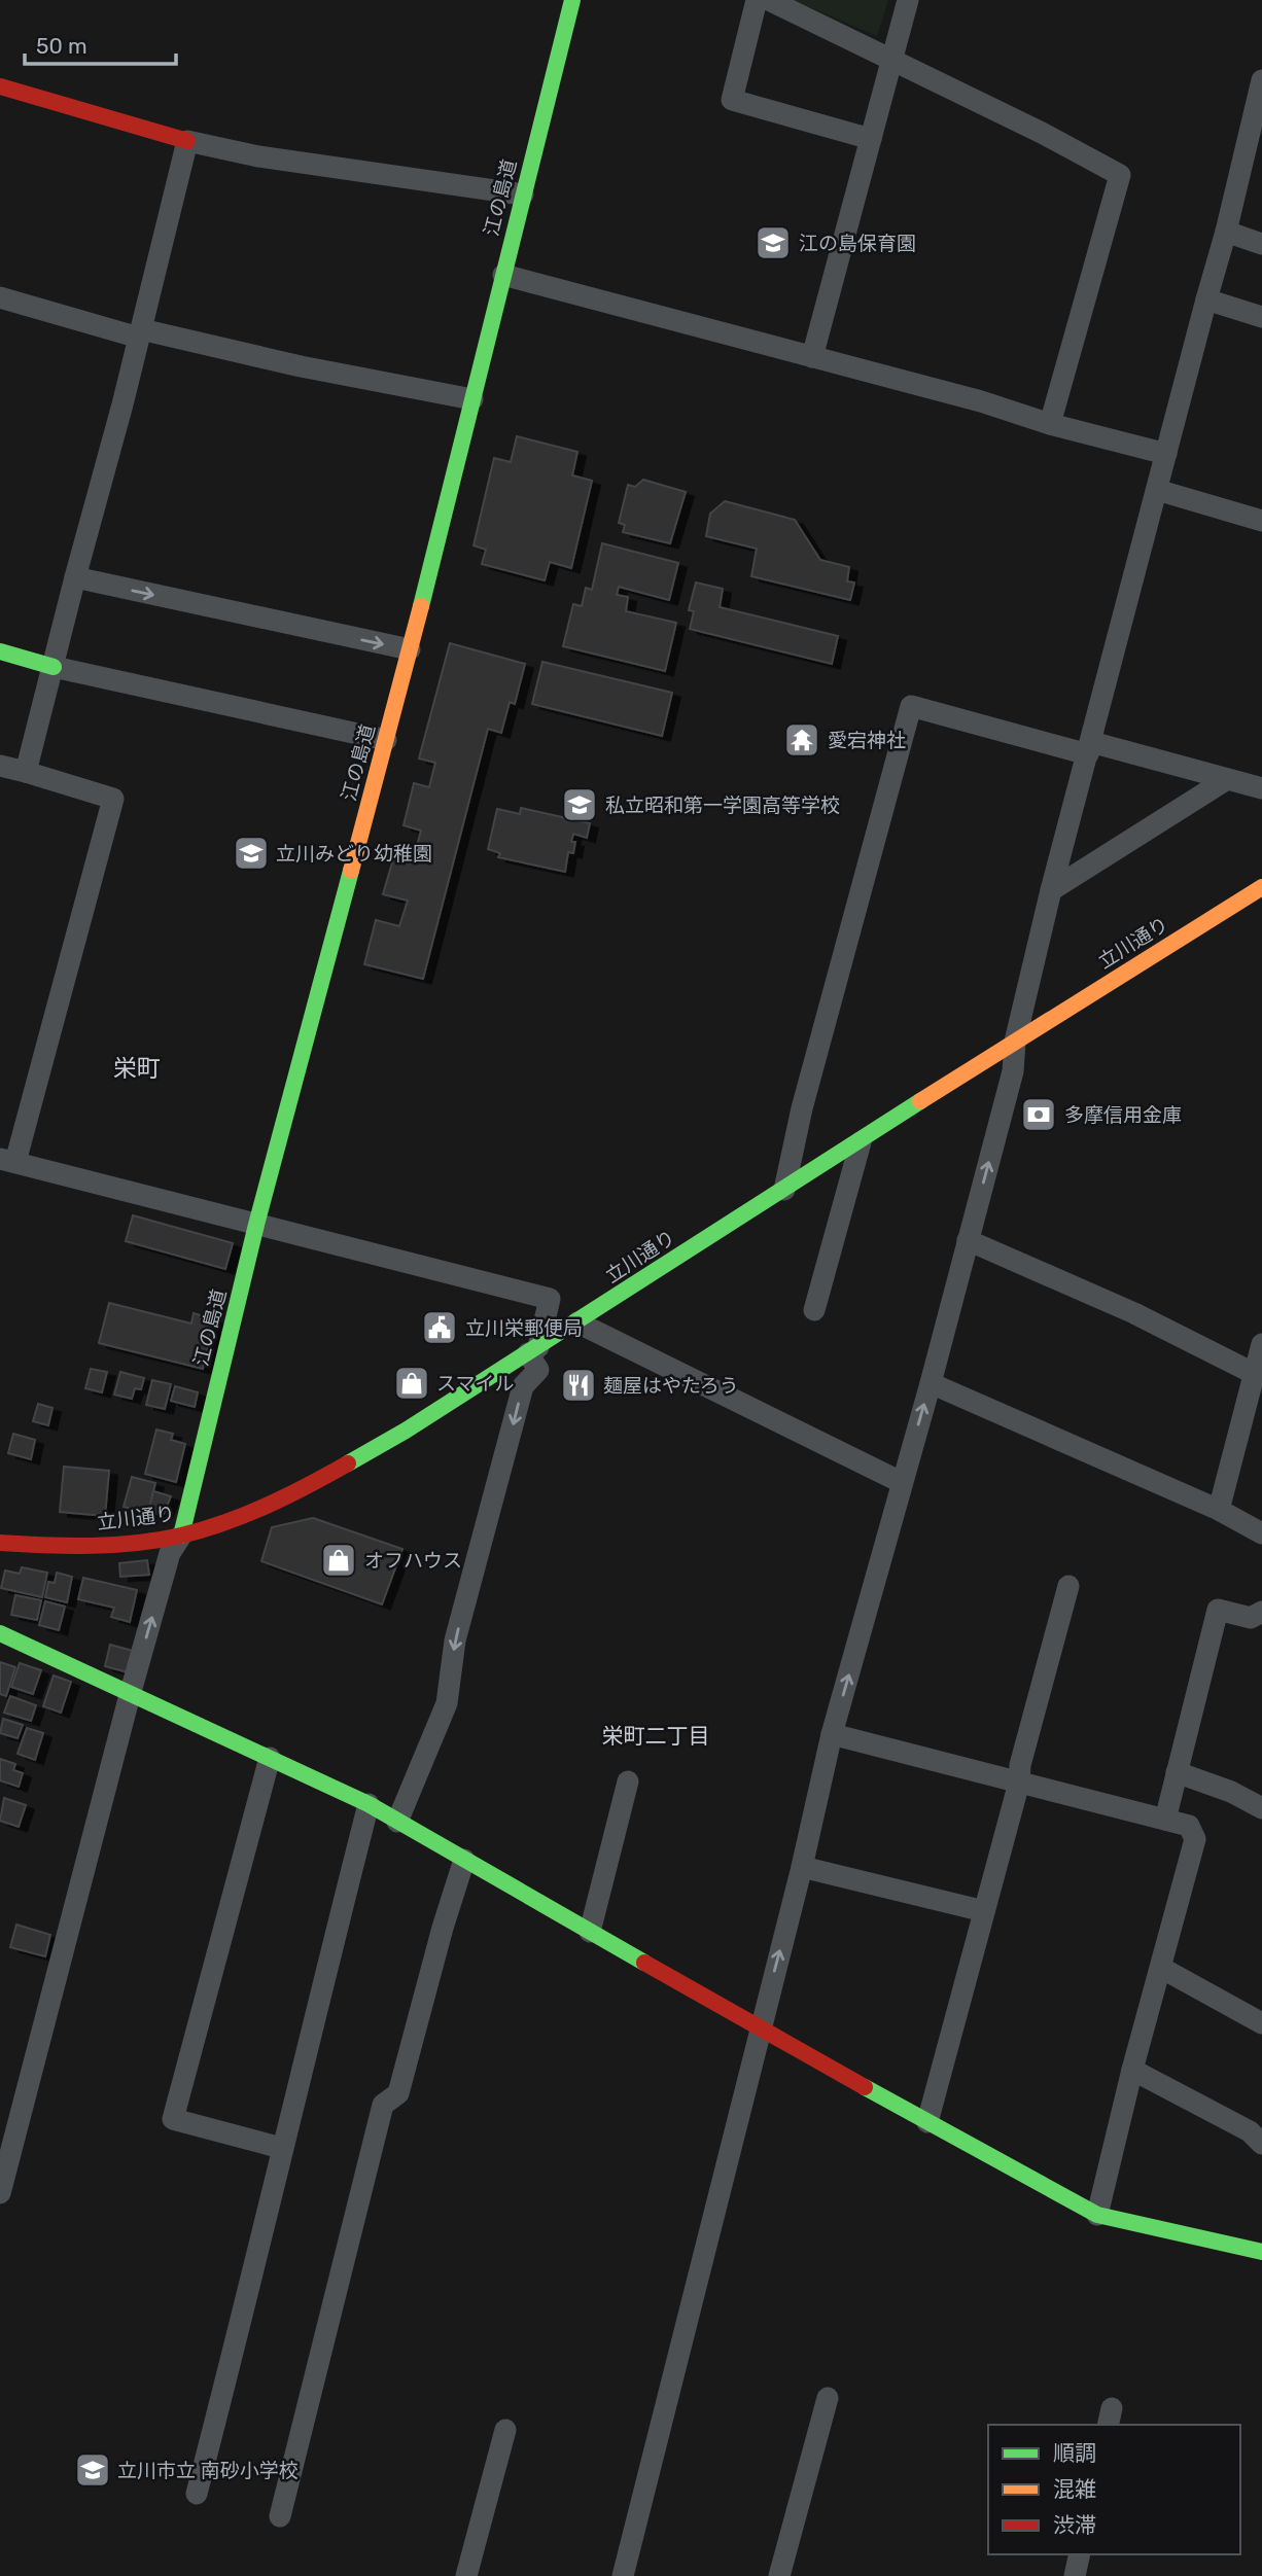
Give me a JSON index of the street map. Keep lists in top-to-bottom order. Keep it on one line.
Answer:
{"streets":{"street":["江の島道","立川通り"]},"crossings":[["江の島道","立川通り"]],"districts":["栄町","栄町二丁目"],"places":{"school or university":["江の島保育園","私立昭和第一学園高等学校","立川みどり幼稚園","立川市立 南砂小学校"],"temple":["愛宕神社"],"bank":["多摩信用金庫"],"public building":["立川栄郵便局"],"shop":["スマイル","オフハウス"],"restaurant":["麺屋はやたろう"]},"legend":["順調","混雑","渋滞"],"scale_bar":"50 m"}
